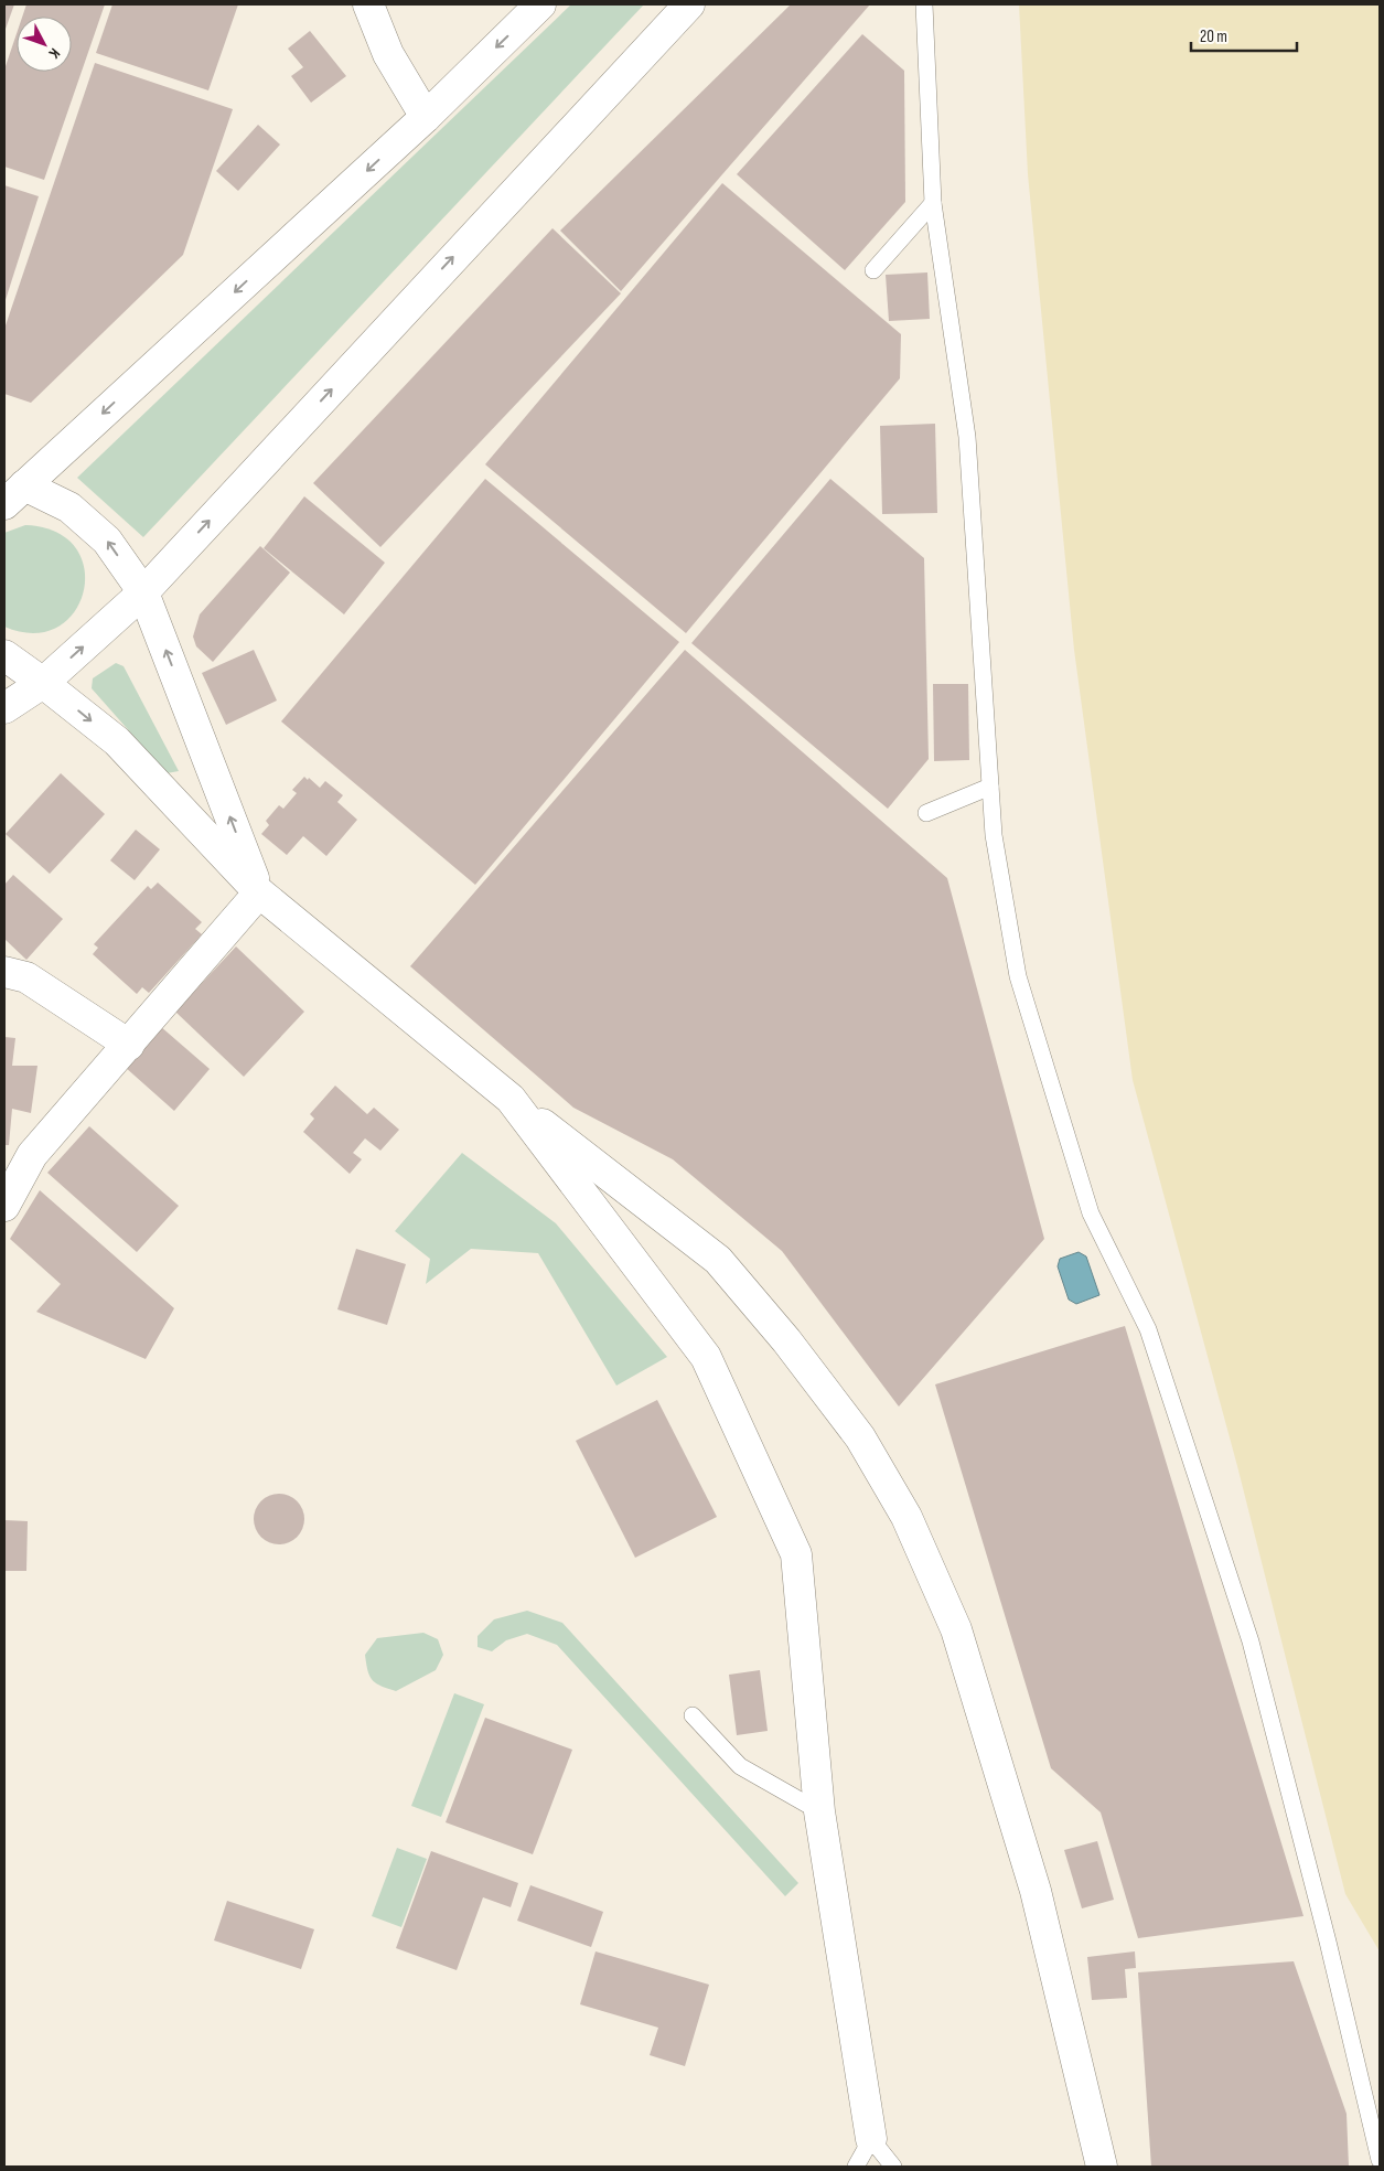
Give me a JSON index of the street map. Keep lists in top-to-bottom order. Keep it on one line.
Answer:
{"scale_bar":"20 m","north":"bottom right"}
